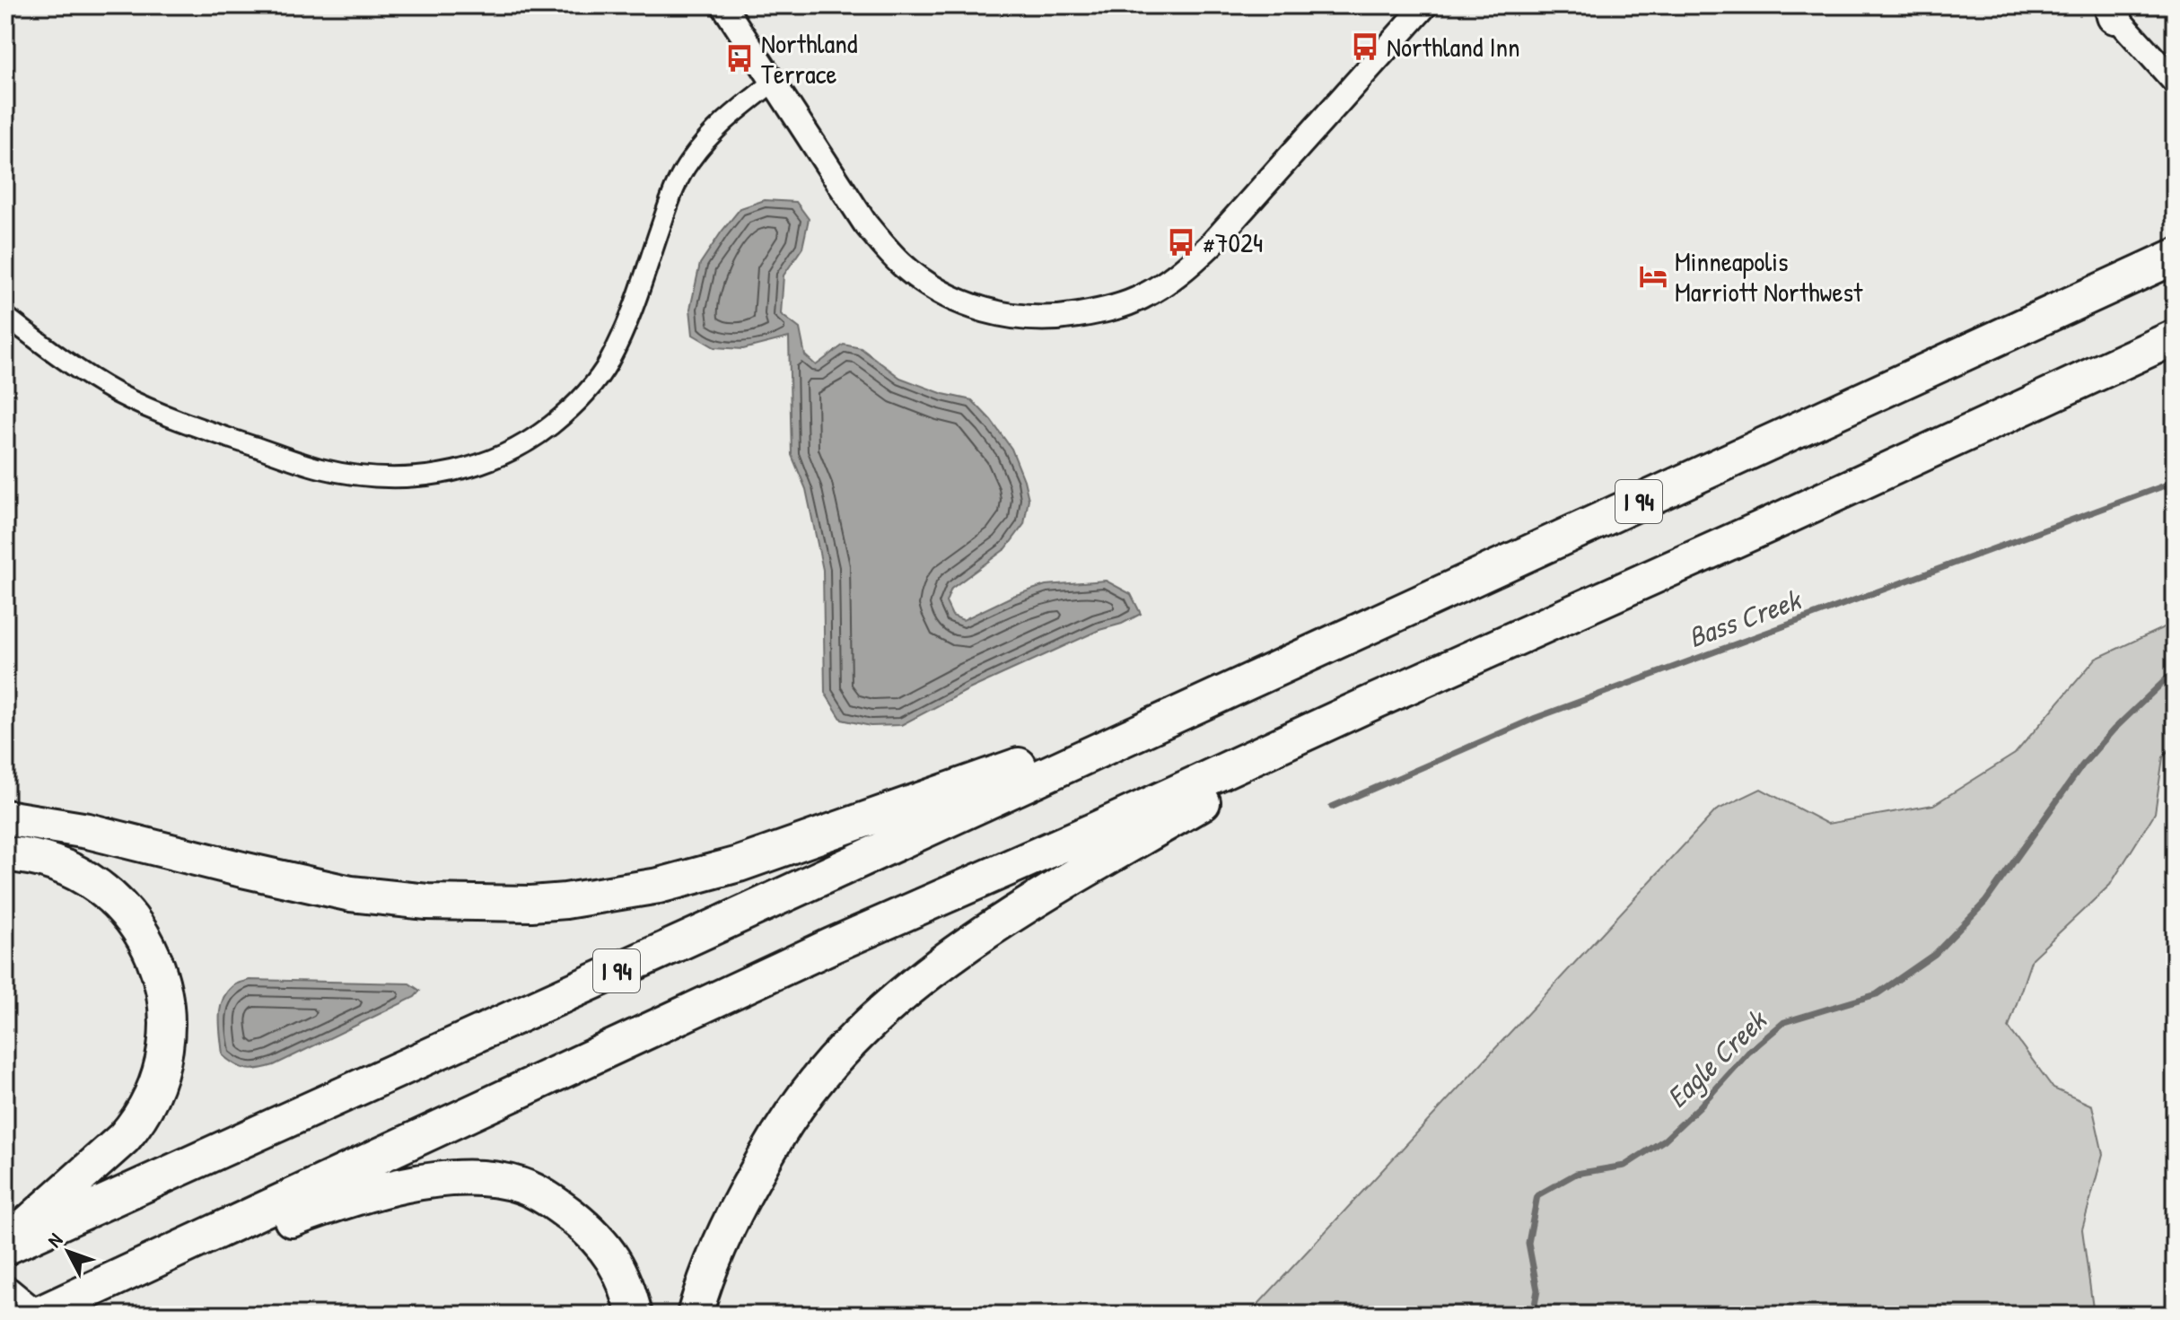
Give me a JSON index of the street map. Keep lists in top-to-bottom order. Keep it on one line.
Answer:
{"streets":{"highway":["I 94"]},"water":["Bass Creek","Eagle Creek"],"places":{"bus stop":["Northland Inn","Northland Terrace","#7024"],"hotel":["Minneapolis Marriott Northwest"]},"north":"top left"}
